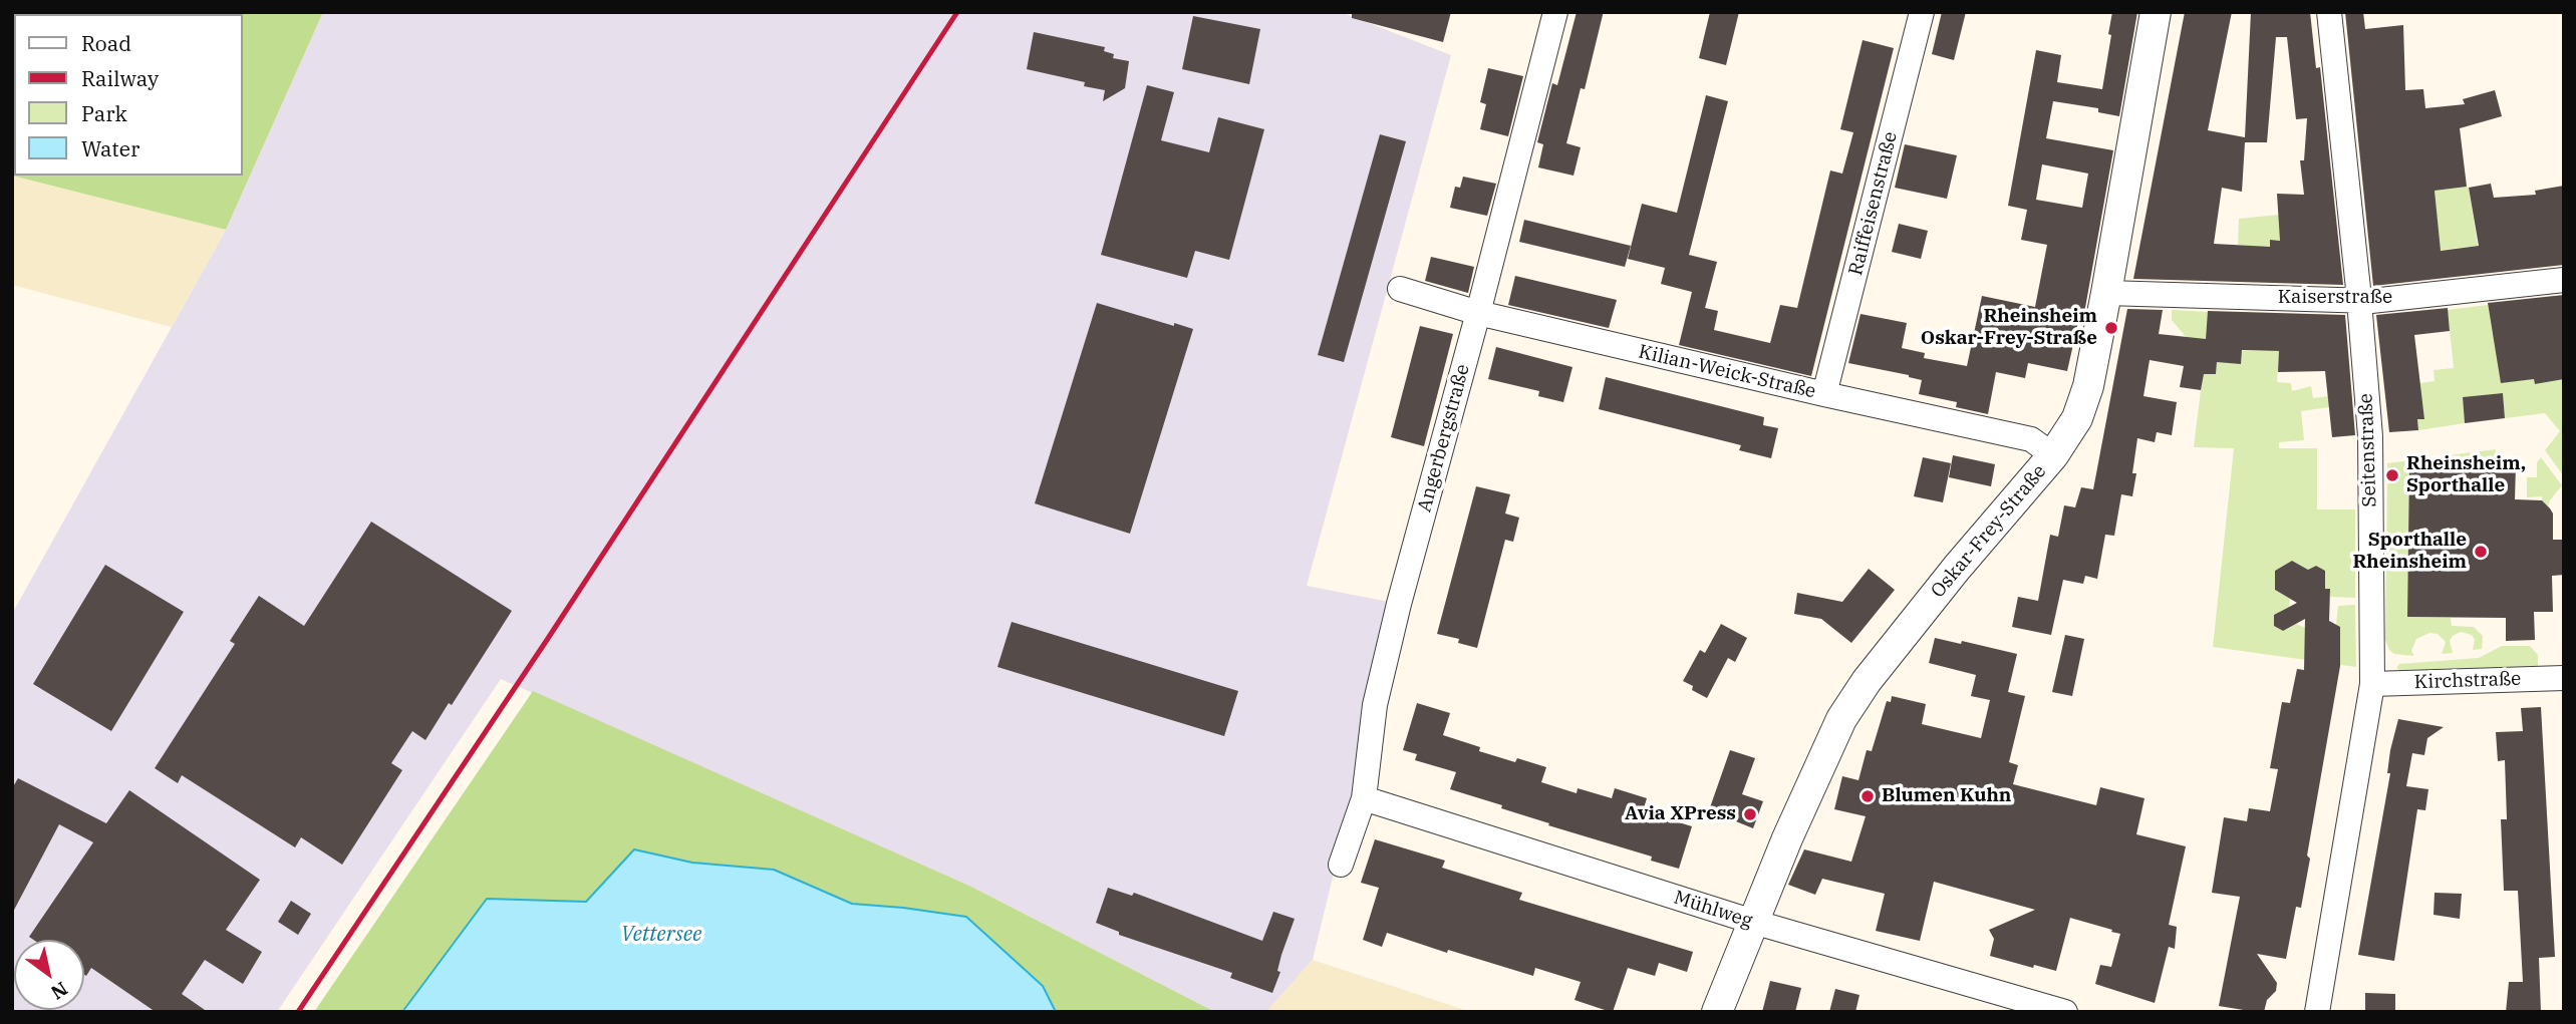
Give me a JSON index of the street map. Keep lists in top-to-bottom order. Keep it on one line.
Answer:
{"streets":{"street":["Raiffeisenstraße","Kaiserstraße","Kilian-Weick-Straße","Angerbergstraße","Seitenstraße","Oskar-Frey-Straße","Kirchstraße","Mühlweg"]},"crossings":[["Raiffeisenstraße","Kilian-Weick-Straße"],["Kaiserstraße","Seitenstraße"],["Kaiserstraße","Oskar-Frey-Straße"],["Kilian-Weick-Straße","Angerbergstraße"],["Kilian-Weick-Straße","Oskar-Frey-Straße"],["Angerbergstraße","Mühlweg"],["Seitenstraße","Kirchstraße"],["Oskar-Frey-Straße","Mühlweg"]],"water":["Vettersee"],"places":["Rheinsheim Oskar-Frey-Straße","Rheinsheim, Sporthalle","Sporthalle Rheinsheim","Blumen Kuhn","Avia XPress"],"legend":["Road","Railway","Park","Water"],"north":"bottom right"}
